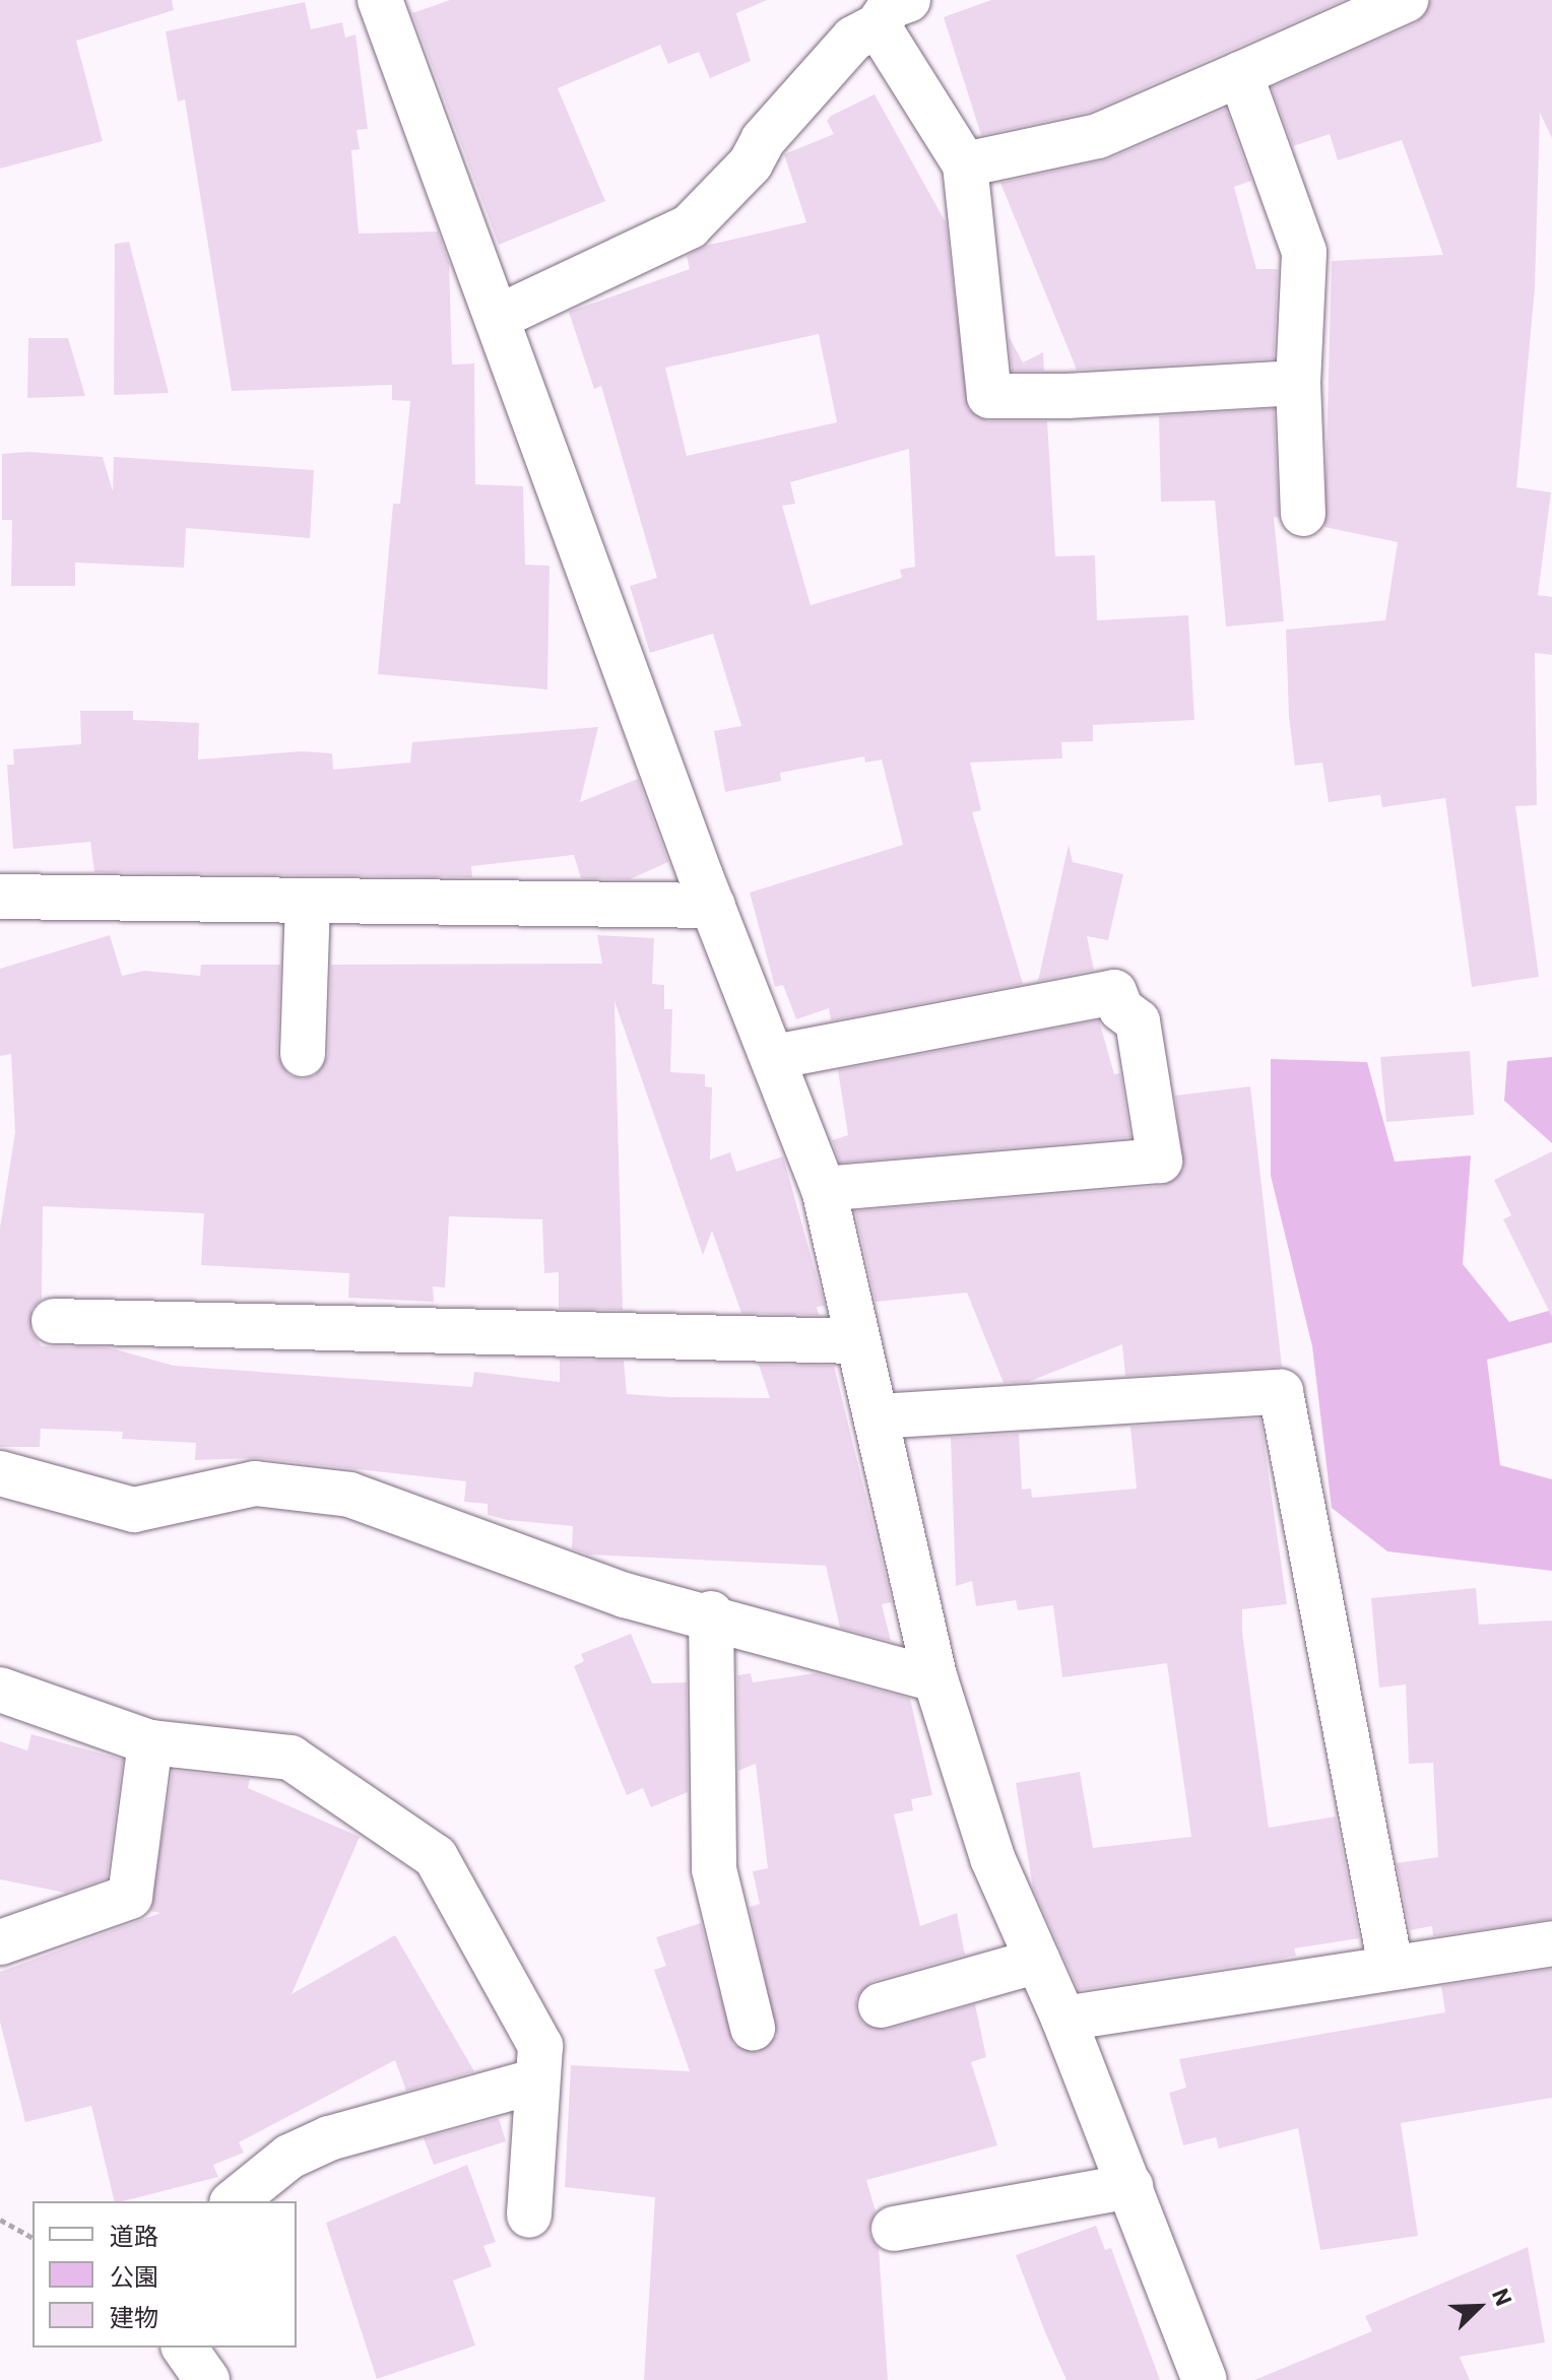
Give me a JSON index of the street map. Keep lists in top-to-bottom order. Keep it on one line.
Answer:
{"legend":["道路","公園","建物"],"north":"top right"}
